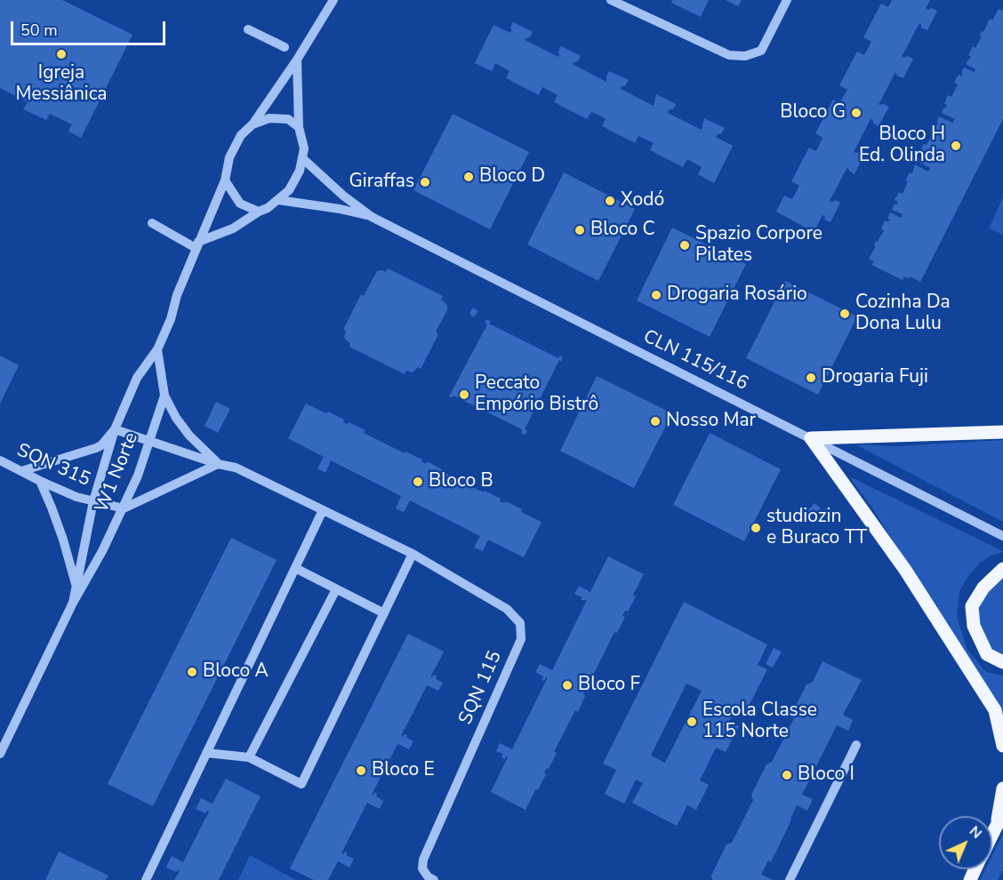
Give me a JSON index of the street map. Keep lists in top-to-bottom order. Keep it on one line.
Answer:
{"streets":{"street":["CLN 115/116","SQN 315","W1 Norte","SQN 115"]},"crossings":[["CLN 115/116","W1 Norte"],["SQN 315","W1 Norte"],["W1 Norte","SQN 115"]],"places":["Igreja Messiânica","Bloco G","Bloco H Ed. Olinda","Bloco D","Giraffas","Xodó","Bloco C","Spazio Corpore Pilates","Drogaria Rosário","Cozinha Da Dona Lulu","Drogaria Fuji","Peccato Empório Bistrô","Nosso Mar","Bloco B","studiozin e Buraco TT","Bloco A","Bloco F","Escola Classe 115 Norte","Bloco E","Bloco I"],"scale_bar":"50 m","north":"top right"}
